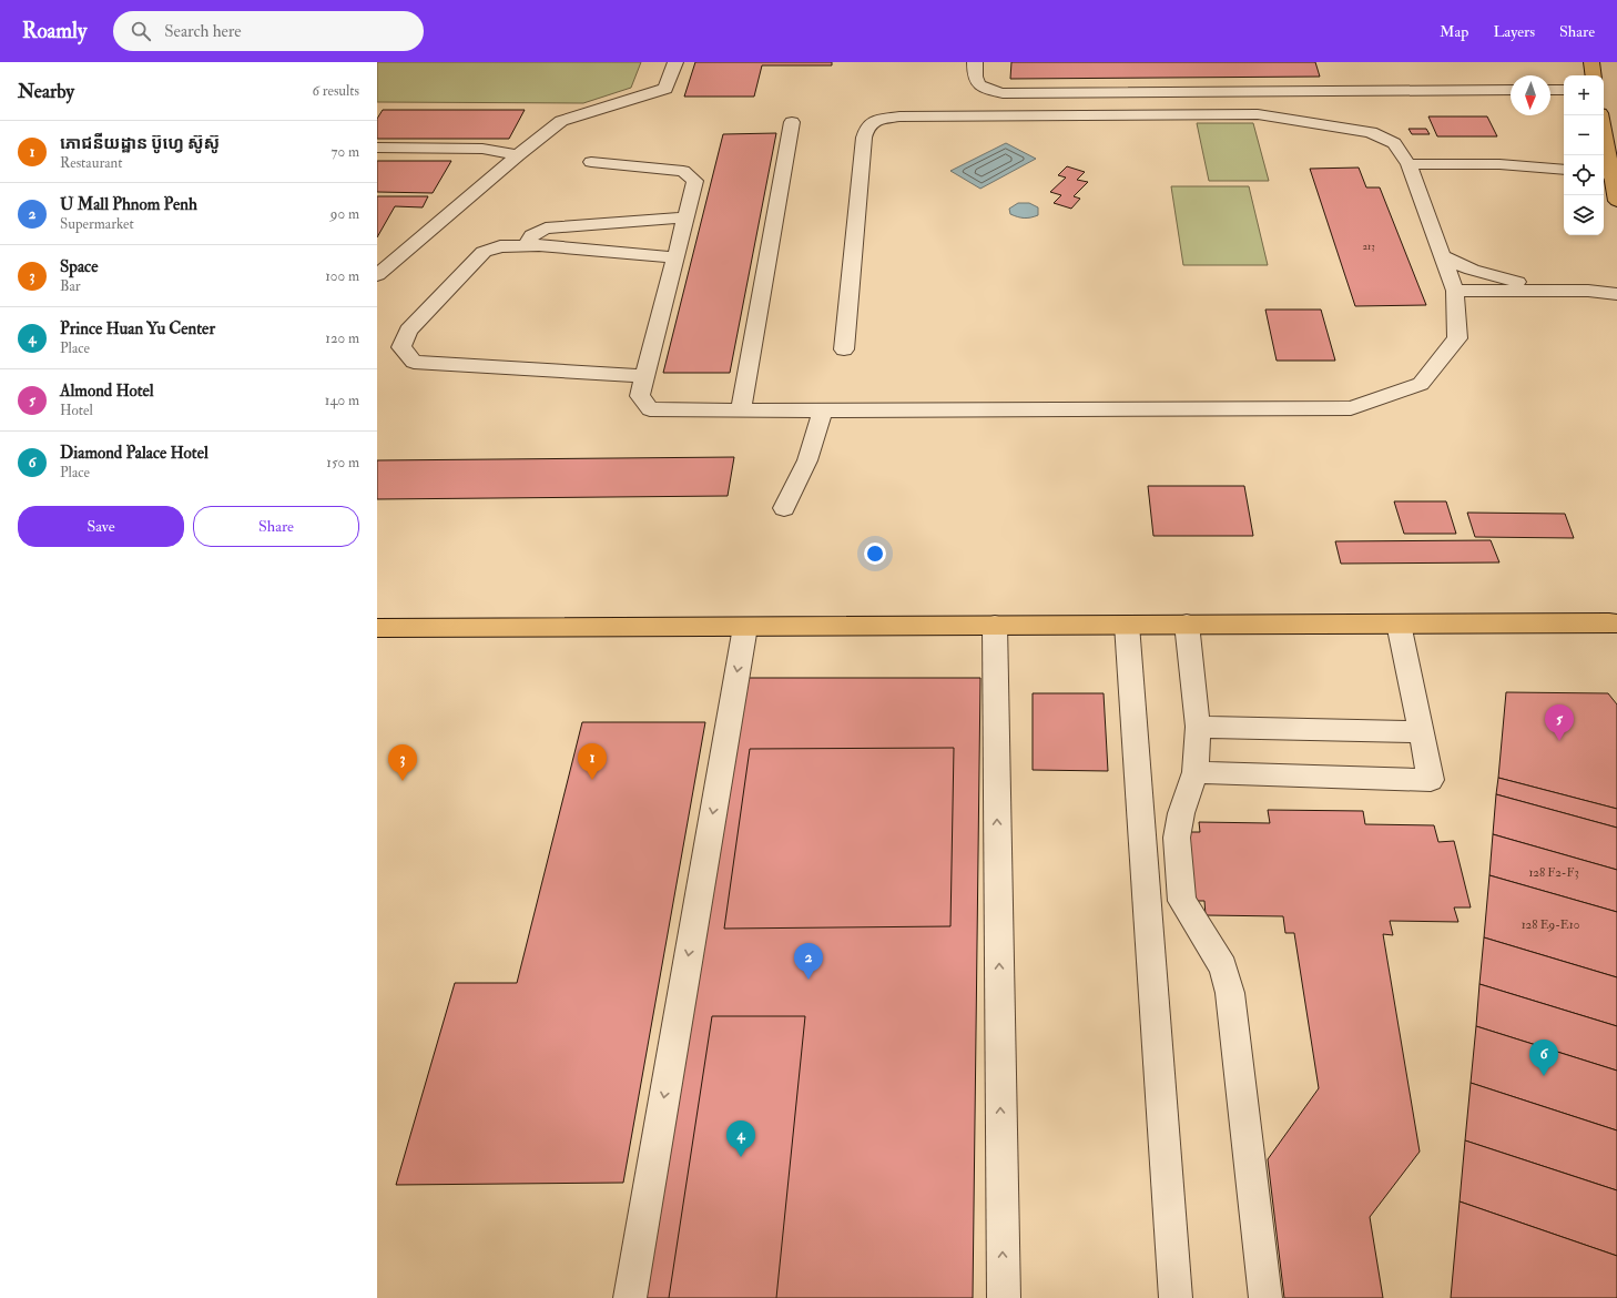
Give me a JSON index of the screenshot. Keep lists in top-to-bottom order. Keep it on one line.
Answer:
{"house_numbers":["213","128 F2-F3","128 E9-E10"],"north":"bottom","page":{"header":"Roamly","search":"Search here","nav":["Map","Layers","Share"],"heading":["Nearby","6 results"],"map_buttons":["+","−"],"list":[{"mark":"1","name":"ភោជនីយដ្ឋាន ប៊ូហ្វេ ស៊ូស៊ូ","note":"Restaurant","value":"70 m"},{"mark":"2","name":"U Mall Phnom Penh","note":"Supermarket","value":"90 m"},{"mark":"3","name":"Space","note":"Bar","value":"100 m"},{"mark":"4","name":"Prince Huan Yu Center","note":"Place","value":"120 m"},{"mark":"5","name":"Almond Hotel","note":"Hotel","value":"140 m"},{"mark":"6","name":"Diamond Palace Hotel","note":"Place","value":"150 m"}],"buttons":["Save","Share"],"pins":["5","1","3","2","6","4"]}}
